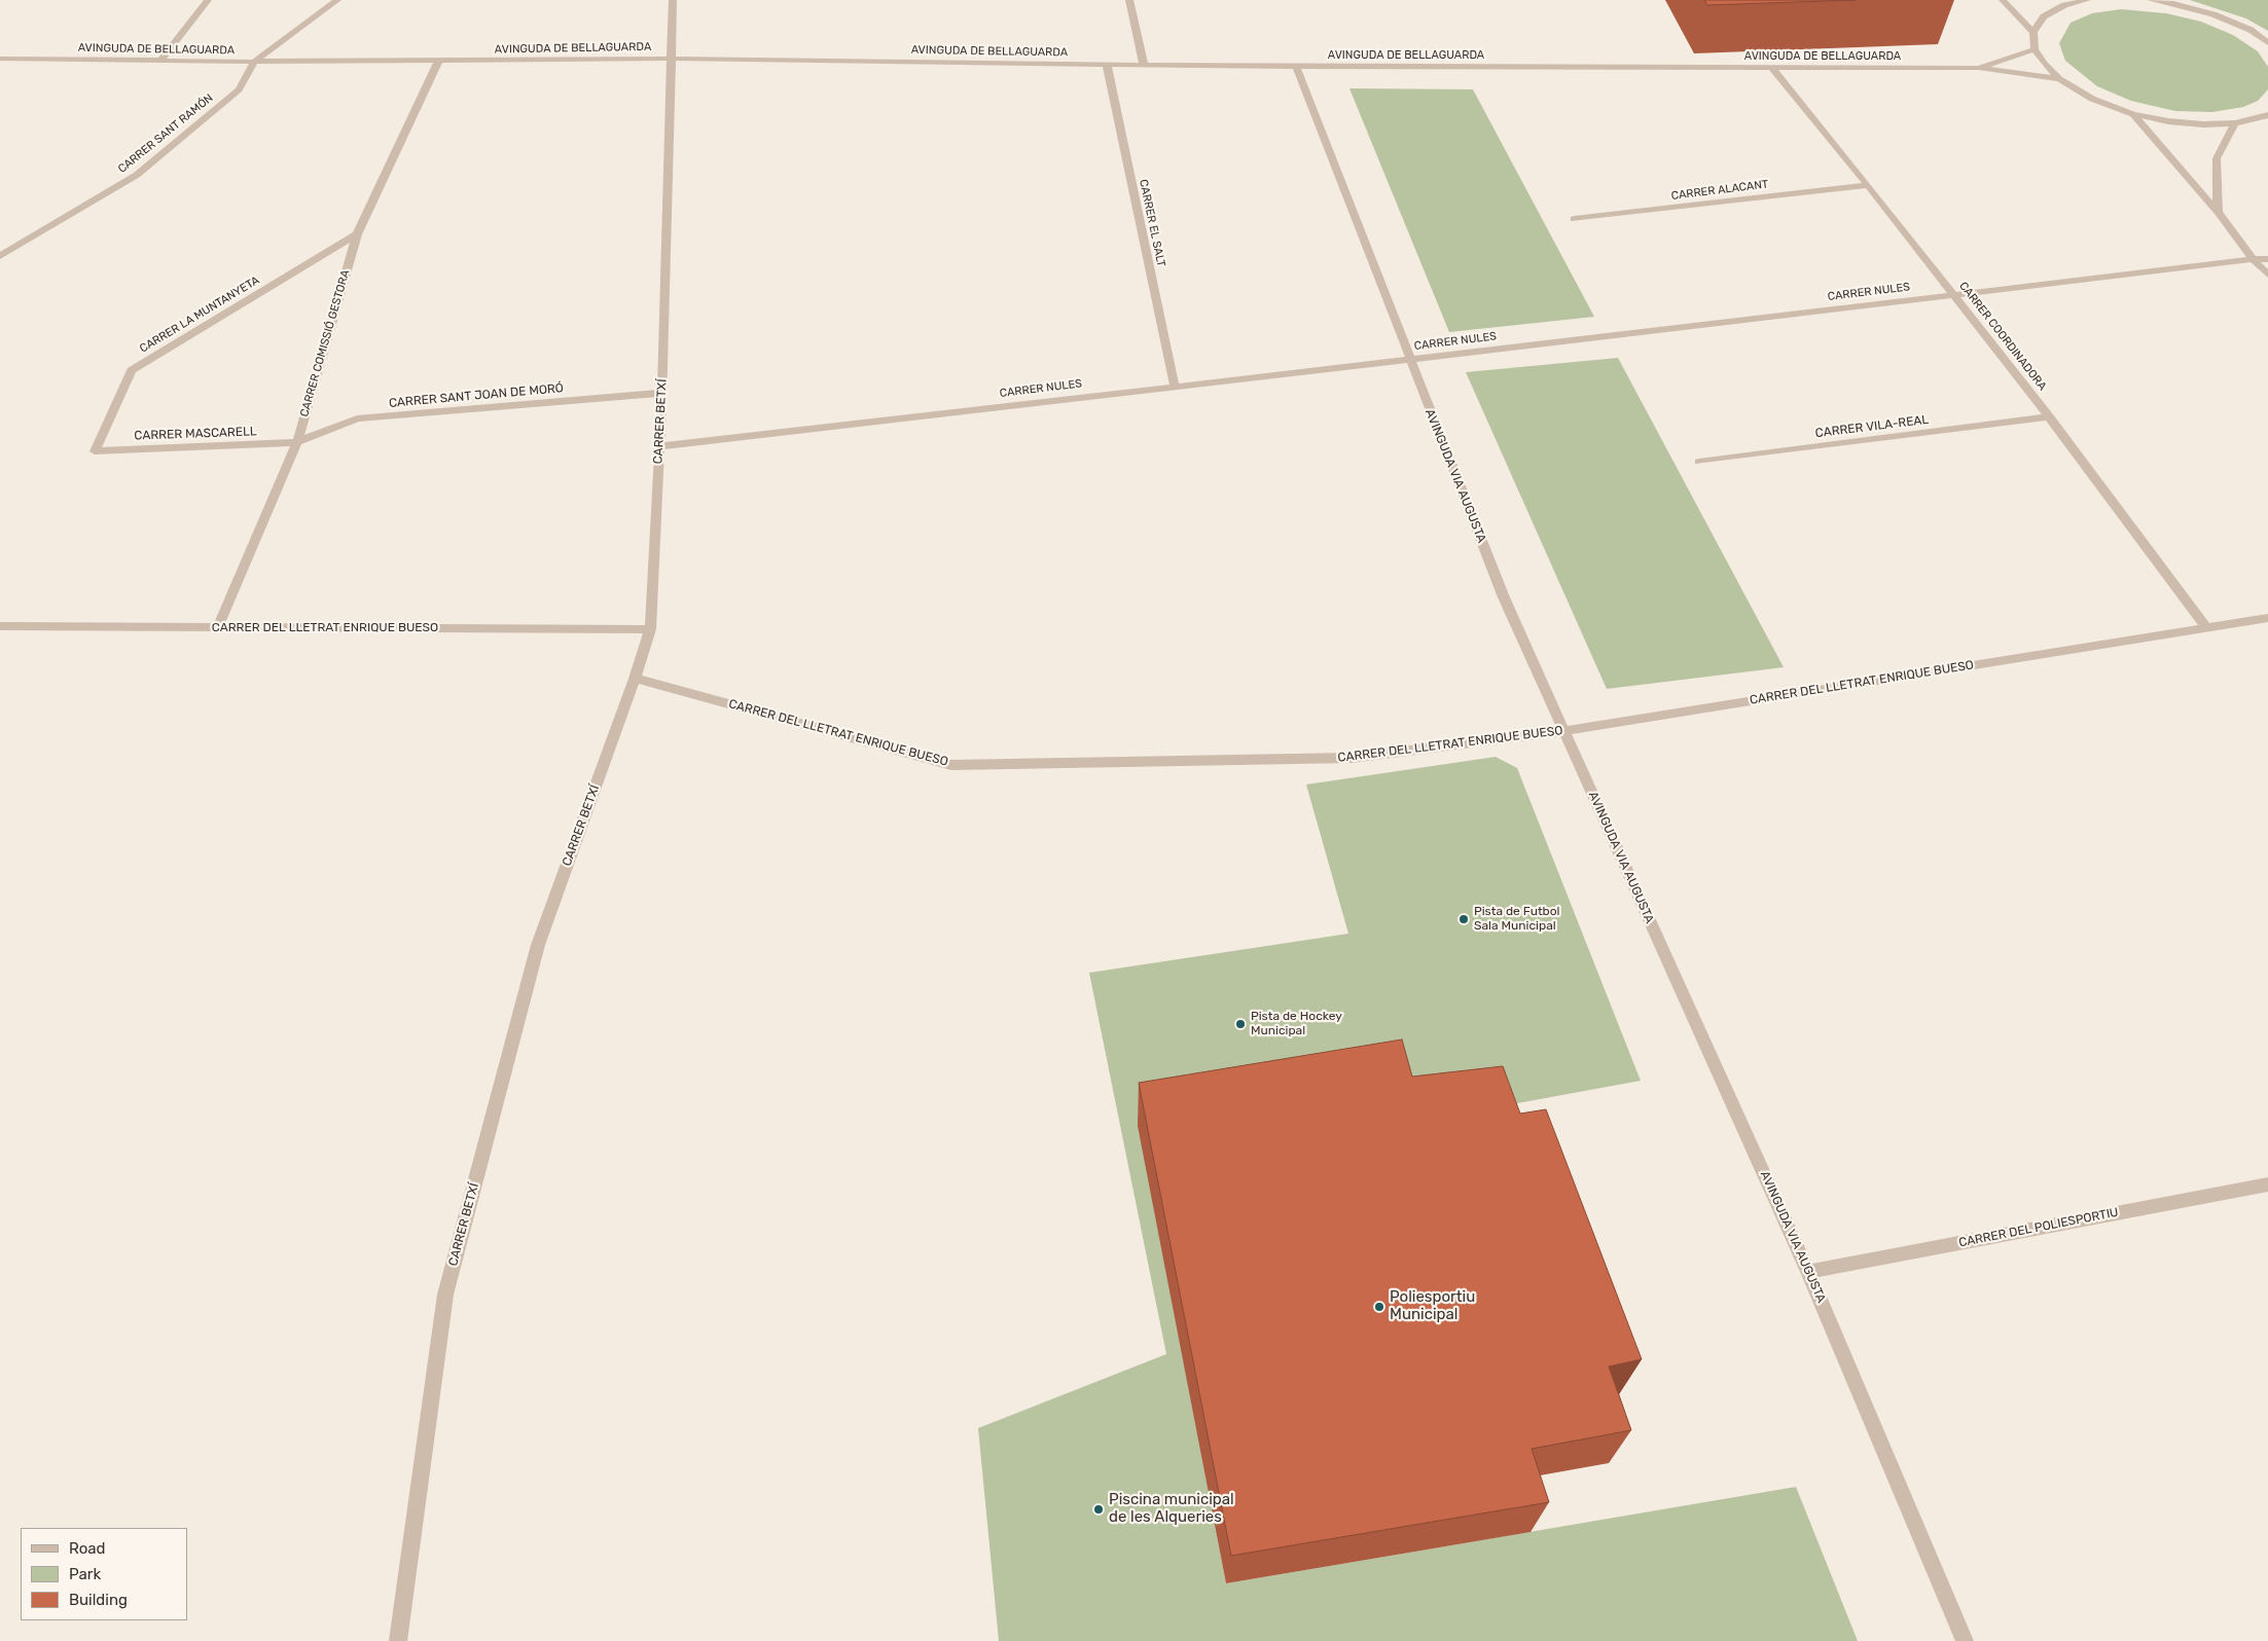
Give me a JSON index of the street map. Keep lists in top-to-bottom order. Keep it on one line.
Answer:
{"streets":{"street":["AVINGUDA DE BELLAGUARDA","CARRER SANT RAMÓN","CARRER ALACANT","CARRER EL SALT","CARRER NULES","CARRER LA MUNTANYETA","CARRER COORDINADORA","CARRER COMISSIÓ GESTORA","CARRER SANT JOAN DE MORÓ","CARRER BETXÍ","CARRER VILA-REAL","CARRER MASCARELL","AVINGUDA VIA AUGUSTA","CARRER DEL LLETRAT ENRIQUE BUESO","CARRER DEL POLIESPORTIU"]},"crossings":[["AVINGUDA DE BELLAGUARDA","CARRER SANT RAMÓN"],["AVINGUDA DE BELLAGUARDA","CARRER EL SALT"],["AVINGUDA DE BELLAGUARDA","CARRER COORDINADORA"],["AVINGUDA DE BELLAGUARDA","CARRER COMISSIÓ GESTORA"],["AVINGUDA DE BELLAGUARDA","CARRER BETXÍ"],["AVINGUDA DE BELLAGUARDA","AVINGUDA VIA AUGUSTA"],["CARRER ALACANT","CARRER COORDINADORA"],["CARRER EL SALT","CARRER NULES"],["CARRER NULES","CARRER COORDINADORA"],["CARRER NULES","CARRER BETXÍ"],["CARRER NULES","AVINGUDA VIA AUGUSTA"],["CARRER LA MUNTANYETA","CARRER COMISSIÓ GESTORA"],["CARRER LA MUNTANYETA","CARRER MASCARELL"],["CARRER COORDINADORA","CARRER VILA-REAL"],["CARRER COORDINADORA","CARRER DEL LLETRAT ENRIQUE BUESO"],["CARRER COMISSIÓ GESTORA","CARRER SANT JOAN DE MORÓ"],["CARRER COMISSIÓ GESTORA","CARRER MASCARELL"],["CARRER COMISSIÓ GESTORA","CARRER DEL LLETRAT ENRIQUE BUESO"],["CARRER SANT JOAN DE MORÓ","CARRER BETXÍ"],["CARRER SANT JOAN DE MORÓ","CARRER MASCARELL"],["CARRER BETXÍ","CARRER DEL LLETRAT ENRIQUE BUESO"],["AVINGUDA VIA AUGUSTA","CARRER DEL LLETRAT ENRIQUE BUESO"],["AVINGUDA VIA AUGUSTA","CARRER DEL POLIESPORTIU"]],"places":["Pista de Futbol Sala Municipal","Pista de Hockey Municipal","Poliesportiu Municipal","Piscina municipal de les Alqueries"],"legend":["Road","Park","Building"]}
